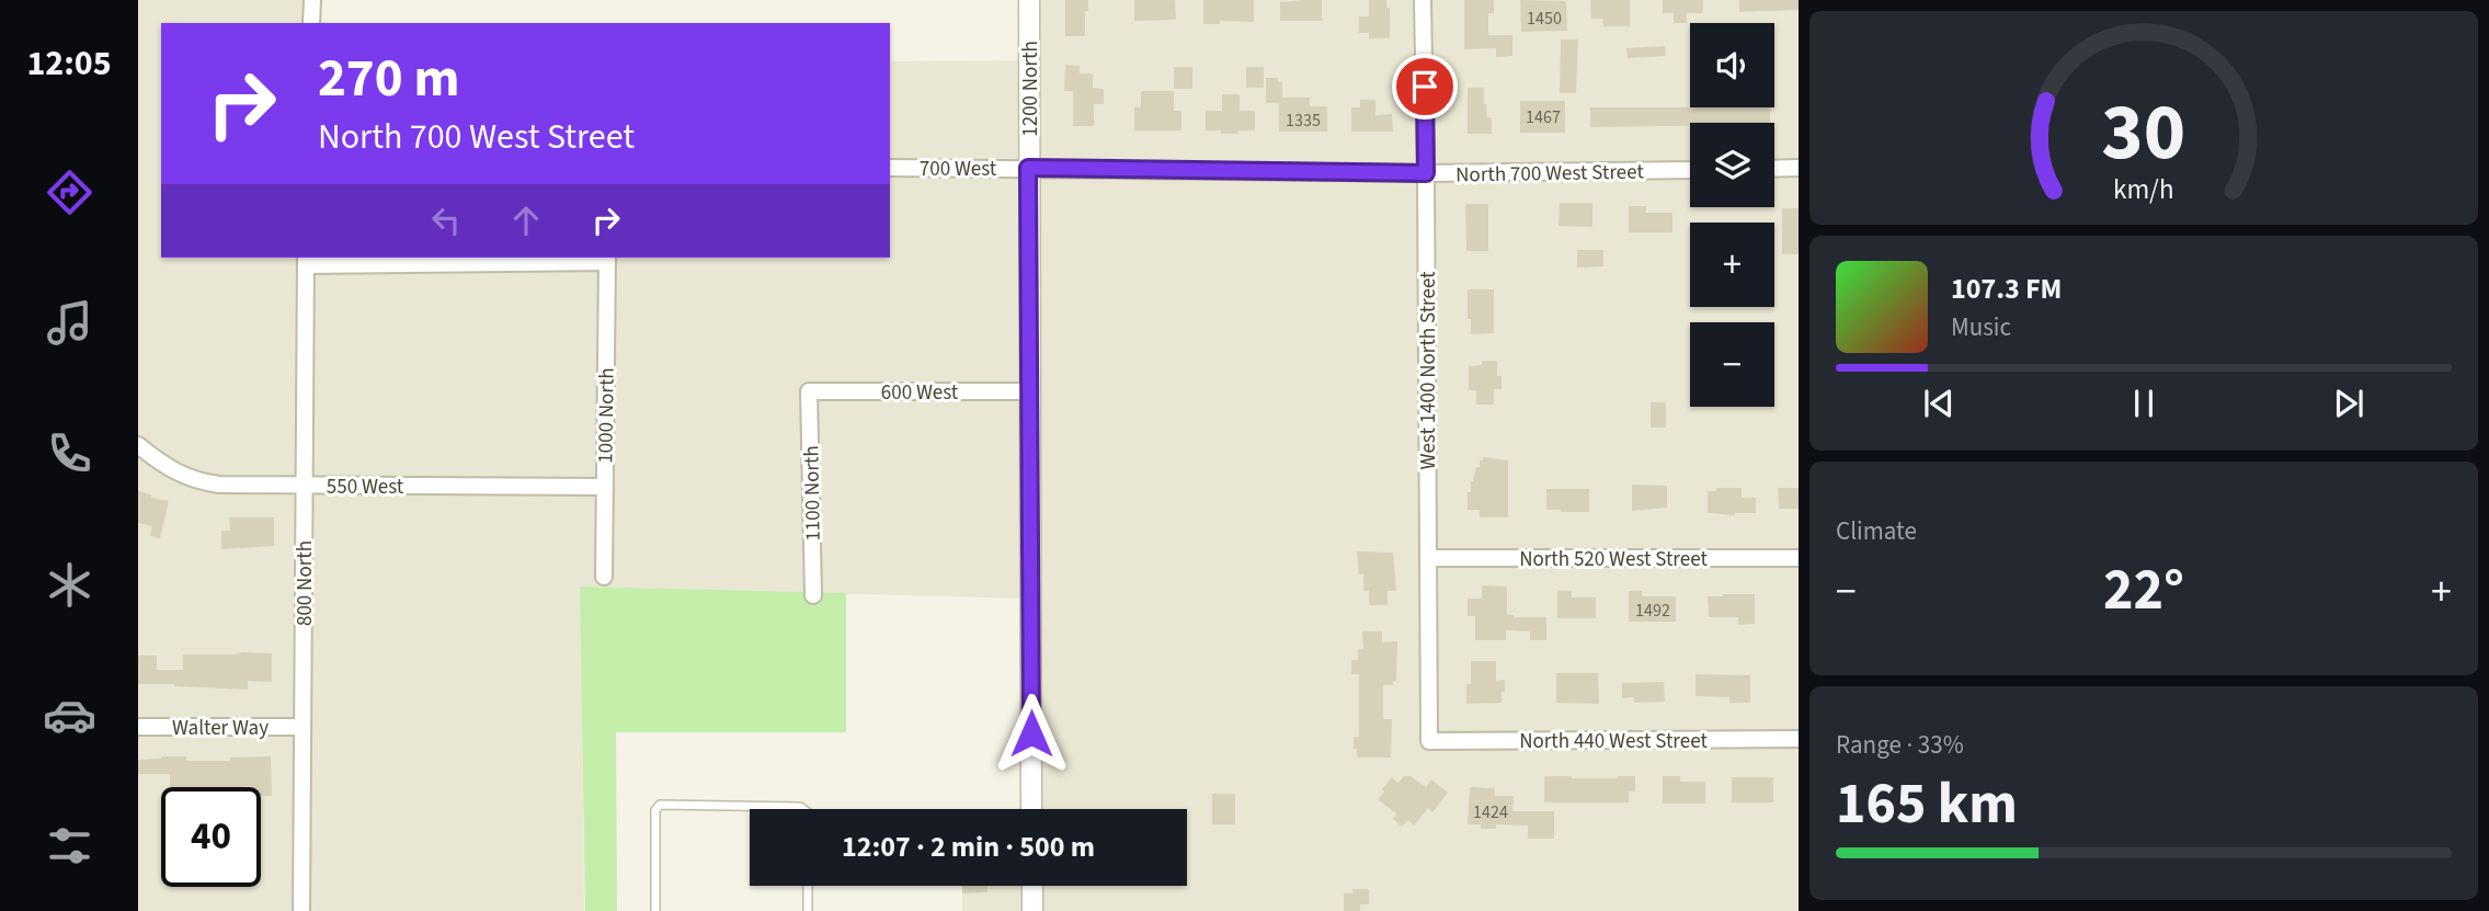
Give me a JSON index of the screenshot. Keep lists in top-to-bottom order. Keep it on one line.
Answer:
{"streets":{"street":["1200 North","700 West","North 700 West Street","West 1400 North Street","600 West","1000 North","550 West","1100 North","North 520 West Street","800 North","Walter Way","North 440 West Street"]},"crossings":[["1200 North","700 West"],["1200 North","North 700 West Street"],["1200 North","600 West"],["700 West","North 700 West Street"],["North 700 West Street","West 1400 North Street"],["West 1400 North Street","North 520 West Street"],["West 1400 North Street","North 440 West Street"],["600 West","1100 North"],["1000 North","550 West"],["550 West","800 North"],["800 North","Walter Way"]],"house_numbers":["1450","1467","1335","1492","1424"],"page":{"tabs":"12:05","map_buttons":["+","−"],"turn":["270 m","North 700 West Street"],"song":["107.3 FM","Music"],"tile":["Climate",["Range · 33%","165 km"]],"heat":["−","22°","+"],"limit":"40","trip":"12:07 · 2 min · 500 m","gauge":["30","km/h"]}}
